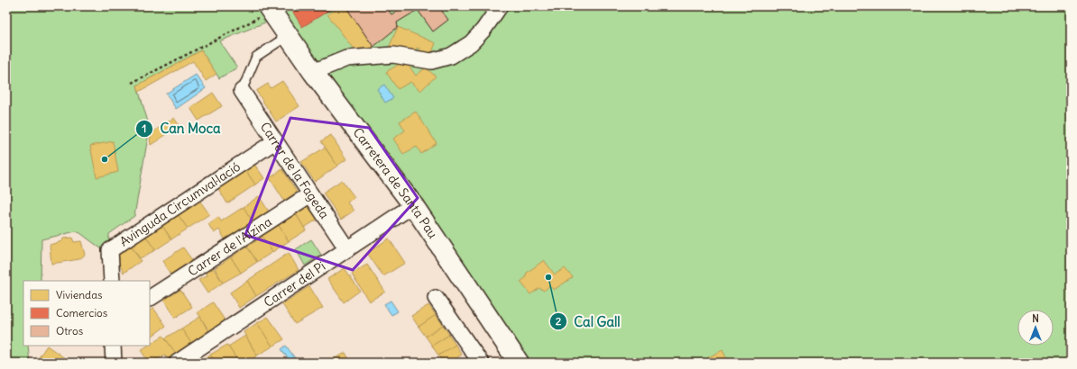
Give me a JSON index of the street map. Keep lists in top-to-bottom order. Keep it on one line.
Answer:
{"streets":{"main road":["Carretera de Santa Pau"],"street":["Carrer de la Fageda","Avinguda Circumval·lació","Carrer de l'Alzina","Carrer del Pi"]},"crossings":[["Carrer de la Fageda","Avinguda Circumval·lació"],["Carrer de la Fageda","Carrer de l'Alzina"],["Carrer de la Fageda","Carrer del Pi"],["Carretera de Santa Pau","Carrer del Pi"]],"places":["Can Moca","Cal Gall"],"legend":["Viviendas","Comercios","Otros"],"north":"top"}
